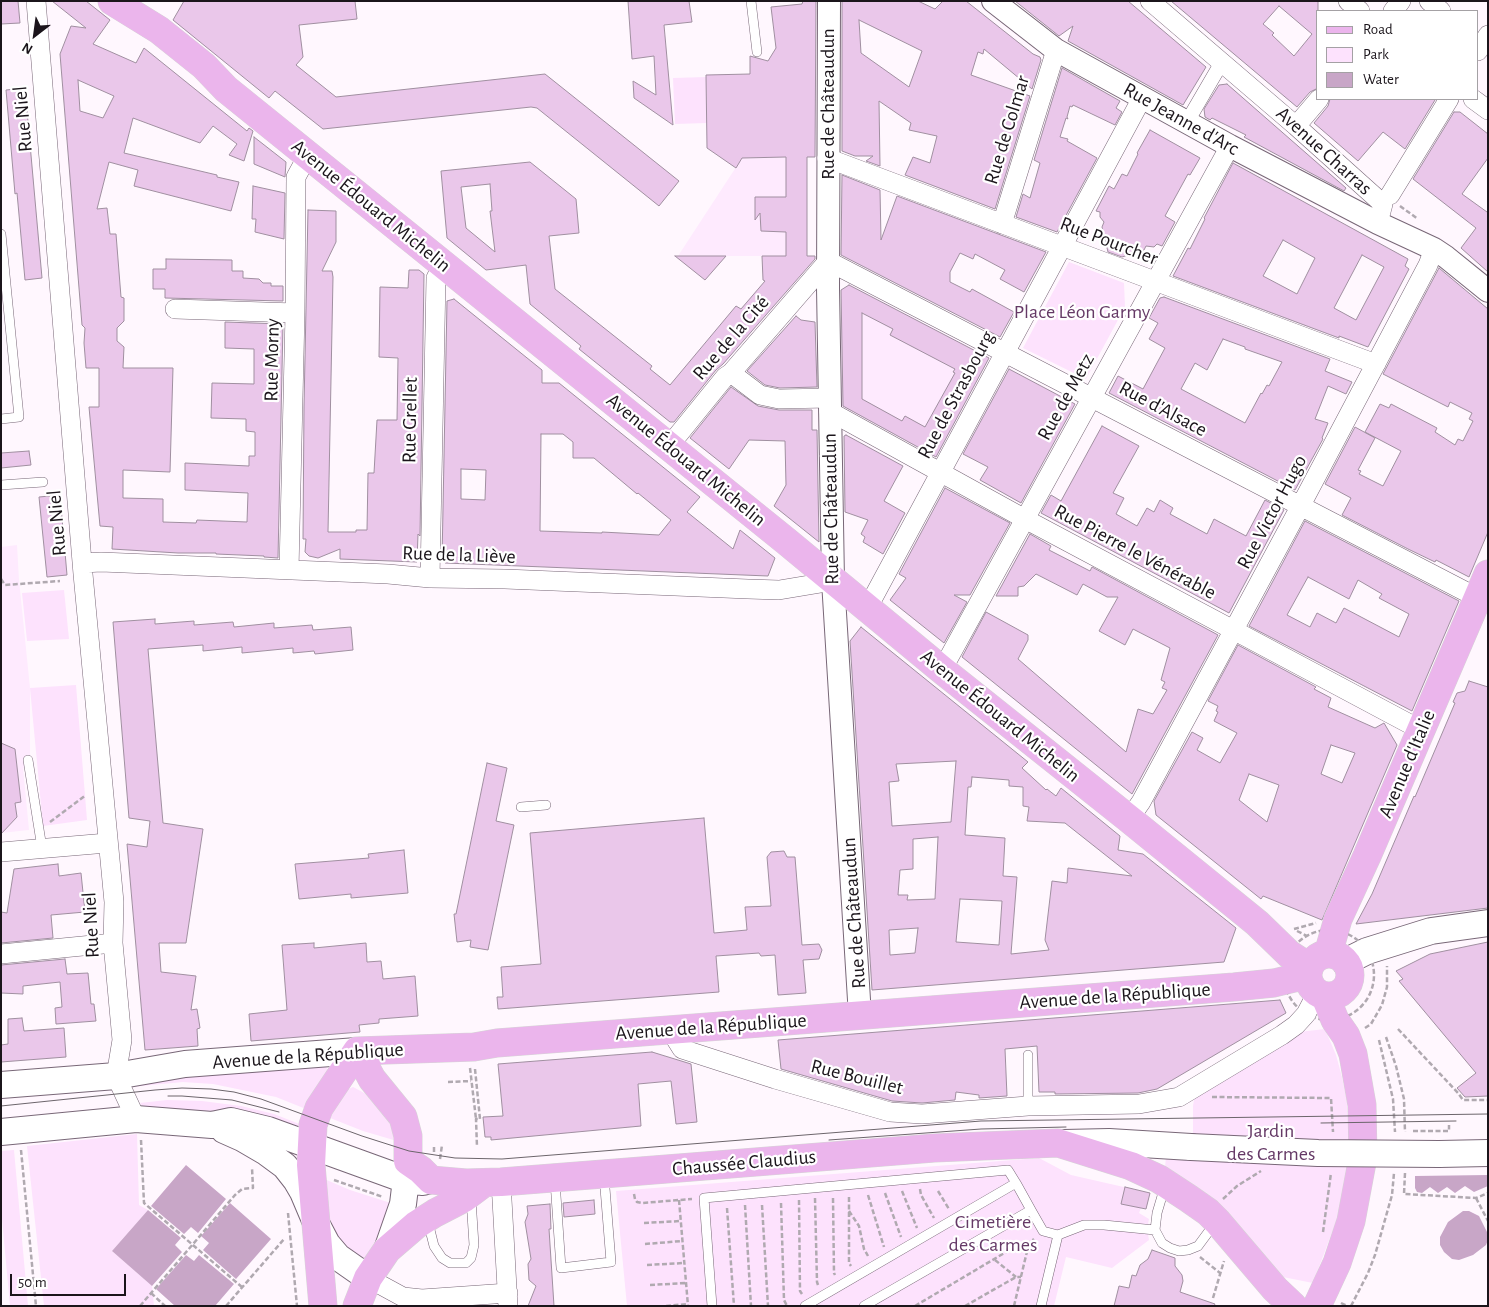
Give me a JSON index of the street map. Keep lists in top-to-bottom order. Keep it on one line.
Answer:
{"streets":{"main road":["Avenue Édouard Michelin","Avenue d'Italie","Avenue de la République","Chaussée Claudius"],"street":["Rue de Châteaudun","Rue Niel","Rue Jeanne d'Arc","Rue de Colmar","Avenue Charras","Rue Pourcher","Rue de la Cité","Rue Morny","Rue de Strasbourg","Rue de Metz","Rue d'Alsace","Rue Grellet","Rue Victor Hugo","Rue Pierre le Vénérable","Rue de la Liève","Rue Bouillet"]},"crossings":[["Rue de Châteaudun","Avenue Édouard Michelin"],["Rue de Châteaudun","Rue Pourcher"],["Rue de Châteaudun","Rue de la Cité"],["Rue de Châteaudun","Rue d'Alsace"],["Rue de Châteaudun","Rue Pierre le Vénérable"],["Rue de Châteaudun","Rue de la Liève"],["Rue de Châteaudun","Avenue de la République"],["Rue Niel","Rue de la Liève"],["Rue Niel","Avenue de la République"],["Rue Jeanne d'Arc","Rue de Colmar"],["Rue Jeanne d'Arc","Avenue Charras"],["Rue Jeanne d'Arc","Rue de Strasbourg"],["Rue Jeanne d'Arc","Rue de Metz"],["Rue de Colmar","Rue Pourcher"],["Avenue Charras","Rue Victor Hugo"],["Avenue Édouard Michelin","Rue de la Cité"],["Avenue Édouard Michelin","Rue Morny"],["Avenue Édouard Michelin","Rue de Strasbourg"],["Avenue Édouard Michelin","Rue de Metz"],["Avenue Édouard Michelin","Rue Grellet"],["Avenue Édouard Michelin","Rue Victor Hugo"],["Avenue Édouard Michelin","Rue de la Liève"],["Avenue Édouard Michelin","Avenue d'Italie"],["Avenue Édouard Michelin","Avenue de la République"],["Rue Pourcher","Rue de Strasbourg"],["Rue Pourcher","Rue de Metz"],["Rue Pourcher","Rue Victor Hugo"],["Rue de la Cité","Rue d'Alsace"],["Rue Morny","Rue de la Liève"],["Rue de Strasbourg","Rue d'Alsace"],["Rue de Strasbourg","Rue Pierre le Vénérable"],["Rue de Metz","Rue d'Alsace"],["Rue de Metz","Rue Pierre le Vénérable"],["Rue d'Alsace","Rue Victor Hugo"],["Rue d'Alsace","Avenue d'Italie"],["Rue Grellet","Rue de la Liève"],["Rue Victor Hugo","Rue Pierre le Vénérable"],["Rue Pierre le Vénérable","Avenue d'Italie"],["Avenue d'Italie","Avenue de la République"],["Avenue de la République","Rue Bouillet"]],"parks":["Place Léon Garmy","Jardin des Carmes","Cimetière des Carmes"],"legend":["Road","Park","Water"],"scale_bar":"50 m","north":"bottom left"}
